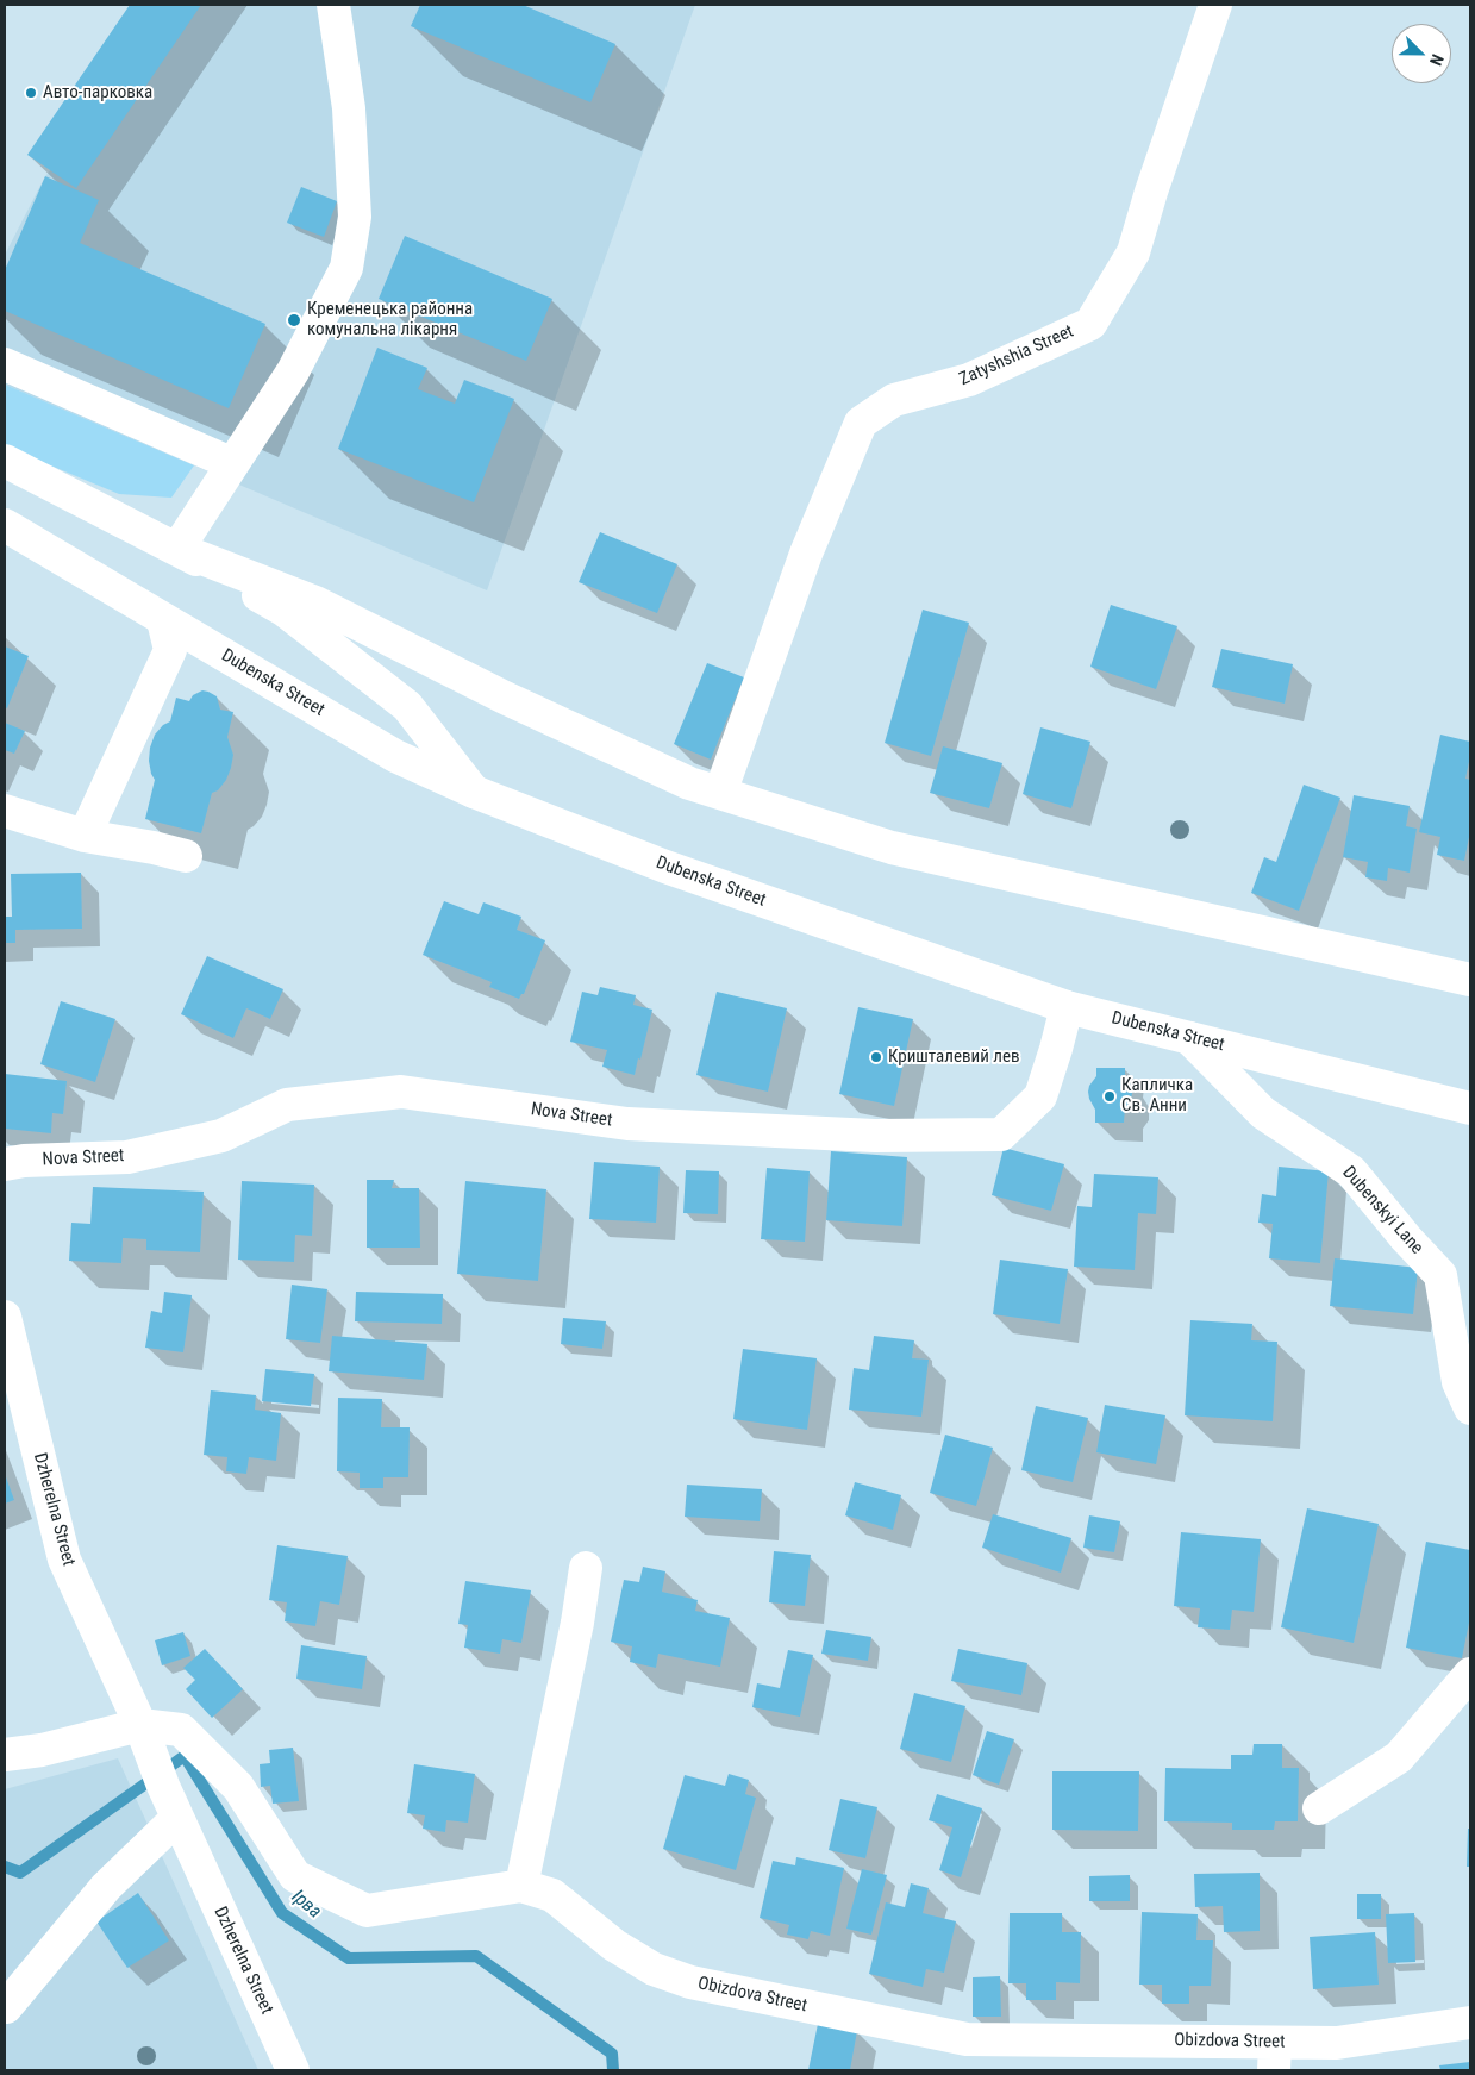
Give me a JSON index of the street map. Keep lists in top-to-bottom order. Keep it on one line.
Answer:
{"streets":{"street":["Zatyshshia Street","Dubenska Street","Nova Street","Dubenskyi Lane","Dzherelna Street","Obizdova Street"]},"crossings":[["Dubenska Street","Nova Street"],["Dubenska Street","Dubenskyi Lane"],["Dzherelna Street","Obizdova Street"]],"water":["Ірва"],"places":["Авто-парковка","Кременецька районна комунальна лікарня","Кришталевий лев","Капличка Св. Анни"],"north":"bottom right"}
